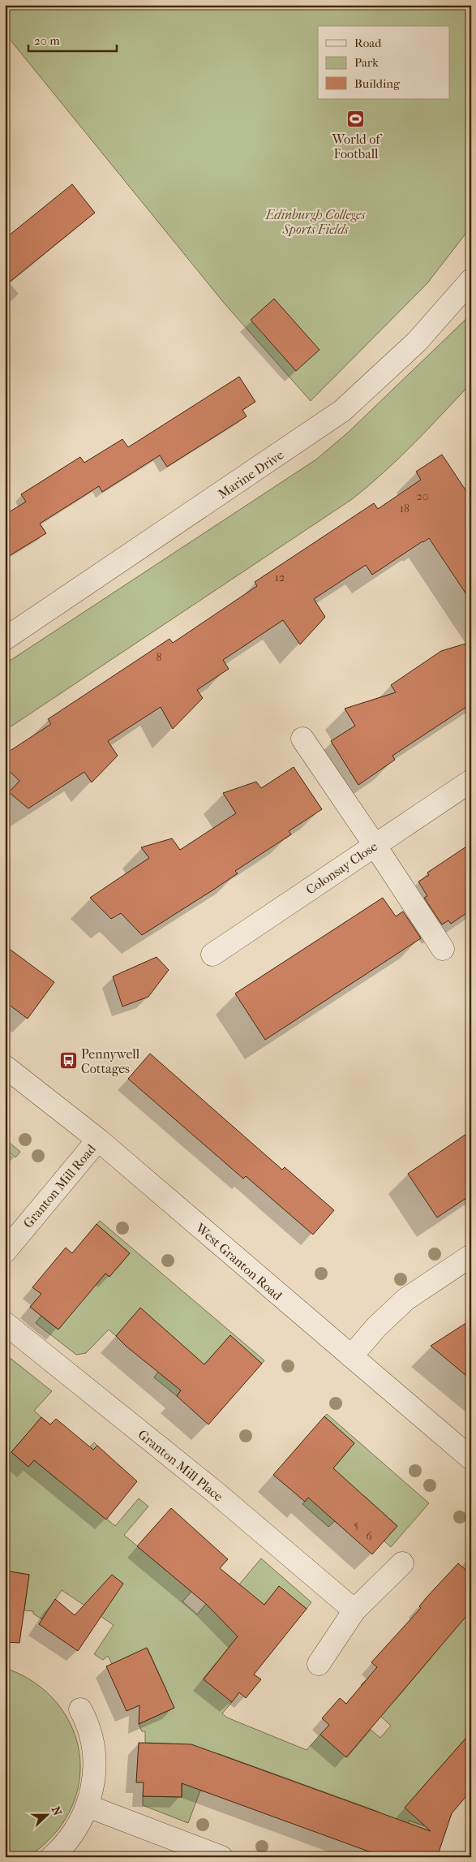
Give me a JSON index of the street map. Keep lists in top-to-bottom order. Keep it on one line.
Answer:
{"streets":{"street":["Marine Drive","Colonsay Close","Granton Mill Road","West Granton Road","Granton Mill Place"]},"crossings":[["Granton Mill Road","West Granton Road"]],"parks":["Edinburgh Colleges Sports Fields"],"places":{"sports":["World of Football"],"bus stop":["Pennywell Cottages"]},"house_numbers":["20","18","12","8","5","6"],"legend":["Road","Park","Building"],"scale_bar":"20 m","north":"right"}
